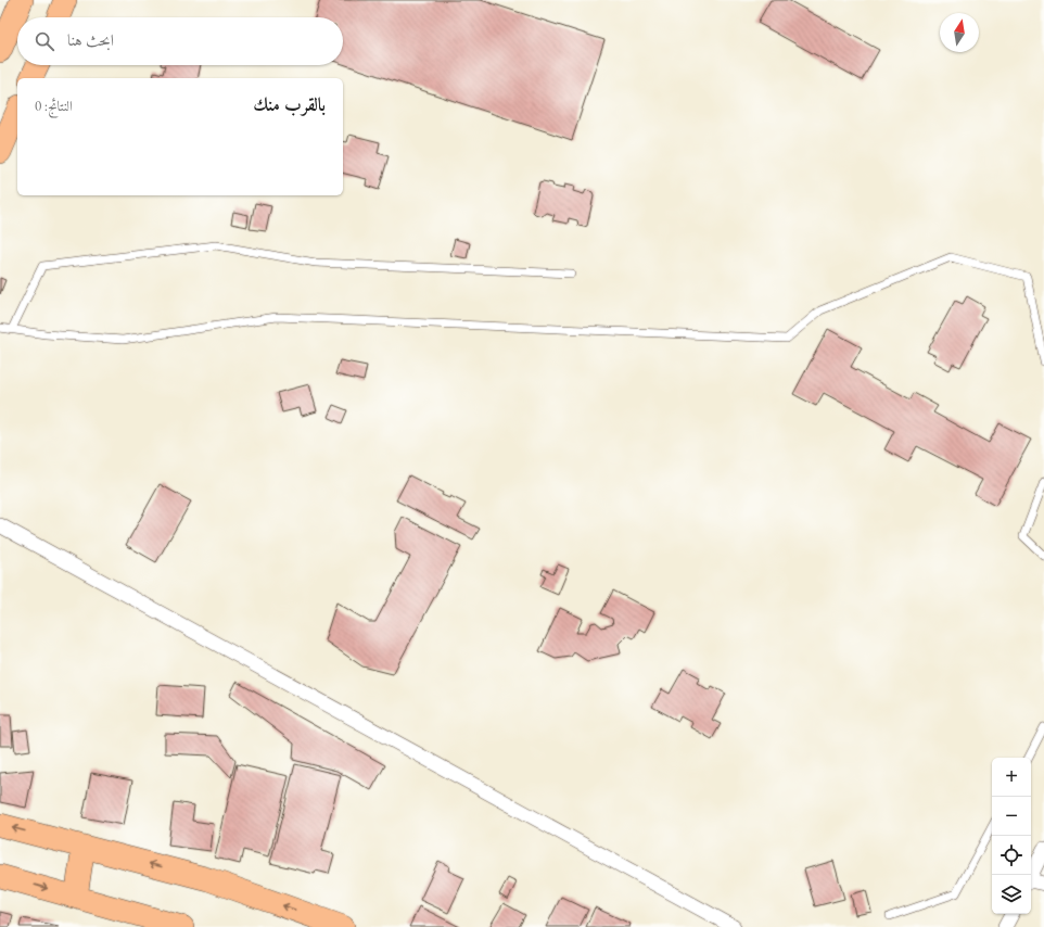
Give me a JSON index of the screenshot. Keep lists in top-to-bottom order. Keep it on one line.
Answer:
{"north":"top","page":{"search":"ابحث هنا","heading":["بالقرب منك","النتائج: 0"],"map_buttons":["+","−"]}}
